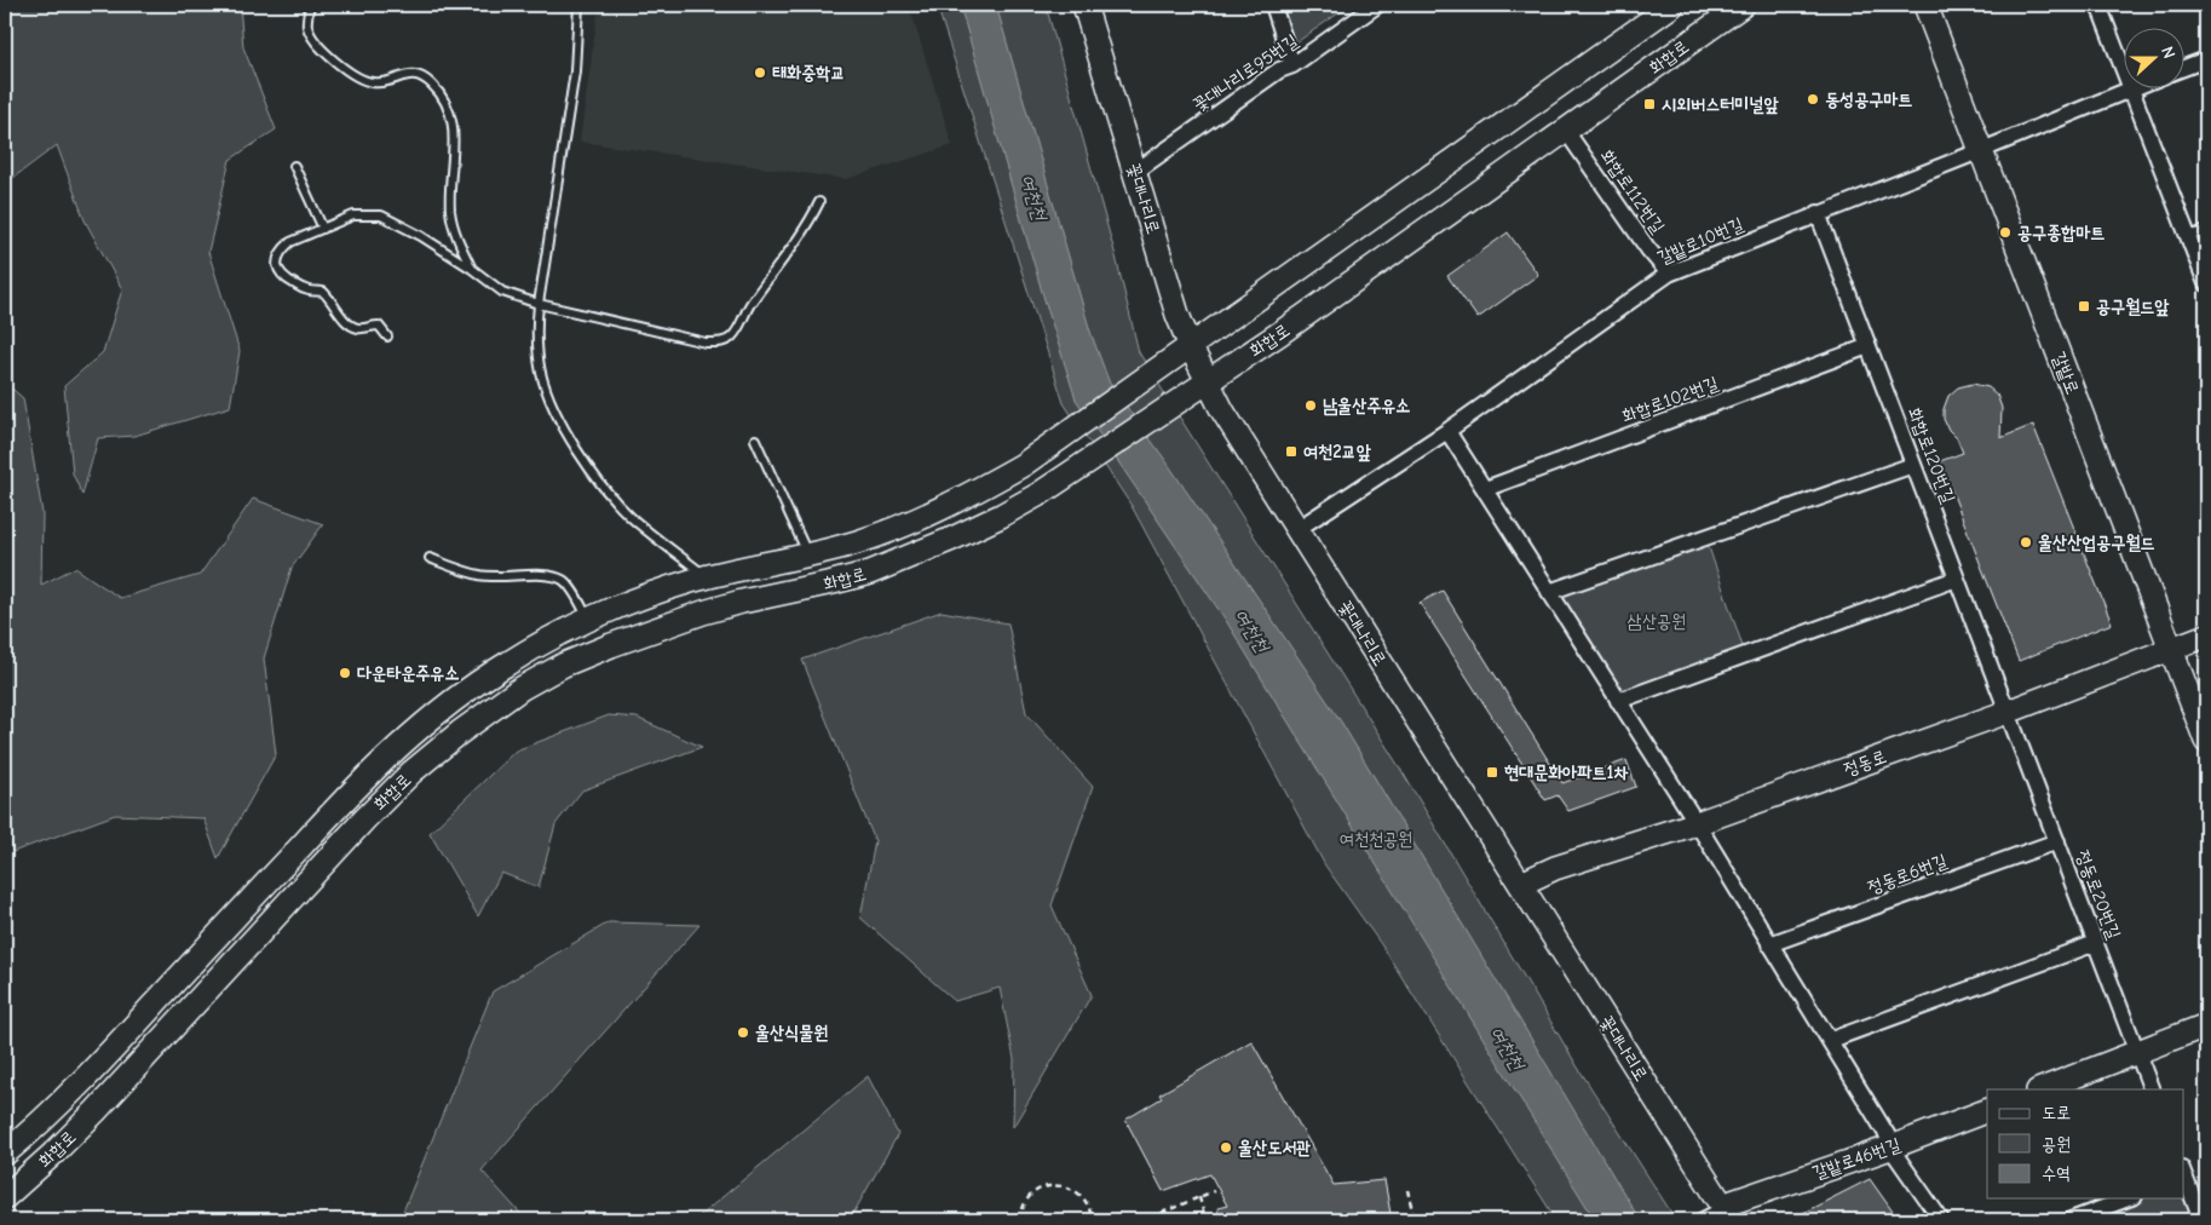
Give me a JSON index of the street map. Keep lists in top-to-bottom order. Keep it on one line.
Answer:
{"streets":{"main road":["화합로","꽃대나리로","갈밭로","정동로","갈밭로46번길"],"street":["꽃대나리로95번길","화합로112번길","갈밭로10번길","화합로102번길","화합로120번길","정동로6번길","정동로20번길"]},"crossings":[["화합로","화합로112번길"],["화합로","꽃대나리로"],["꽃대나리로95번길","꽃대나리로"],["화합로112번길","갈밭로10번길"],["꽃대나리로","갈밭로10번길"],["꽃대나리로","정동로"],["꽃대나리로","갈밭로46번길"],["갈밭로10번길","갈밭로"],["갈밭로10번길","화합로120번길"],["갈밭로","정동로"],["화합로102번길","화합로120번길"],["화합로120번길","정동로"],["화합로120번길","정동로20번길"],["정동로","정동로20번길"],["정동로6번길","정동로20번길"]],"water":["여천천"],"parks":["삼산공원","여천천공원"],"places":{"other":["태화중학교","동성공구마트","공구종합마트","남울산주유소","울산산업공구월드","다운타운주유소","울산식물원","울산도서관"],"transit":["시외버스터미널앞","공구월드앞","여천2교앞","현대문화아파트1차"]},"legend":["도로","공원","수역"],"north":"right"}
